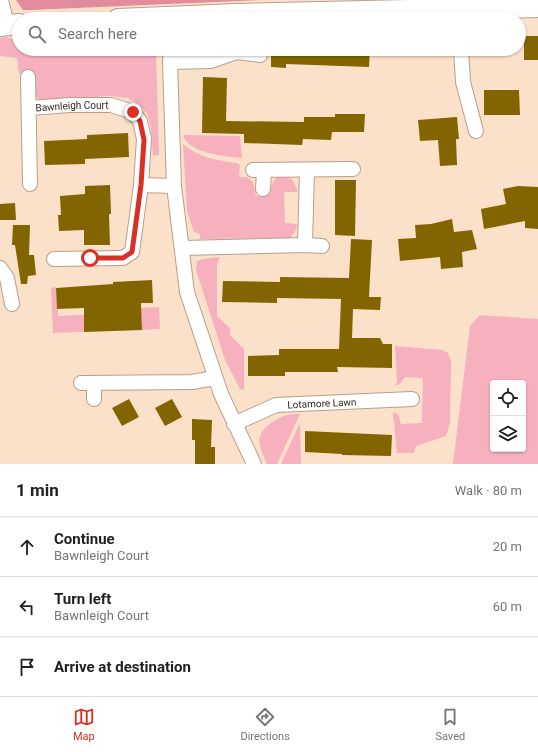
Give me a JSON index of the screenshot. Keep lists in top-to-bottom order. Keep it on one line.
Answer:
{"streets":{"street":["Bawnleigh Court","Lotamore Lawn"]},"page":{"search":"Search here","heading":["1 min","Walk · 80 m"],"list":[["Continue","Bawnleigh Court","20 m"],["Turn left","Bawnleigh Court","60 m"],"Arrive at destination"],"nav":["Map","Directions","Saved"]}}
